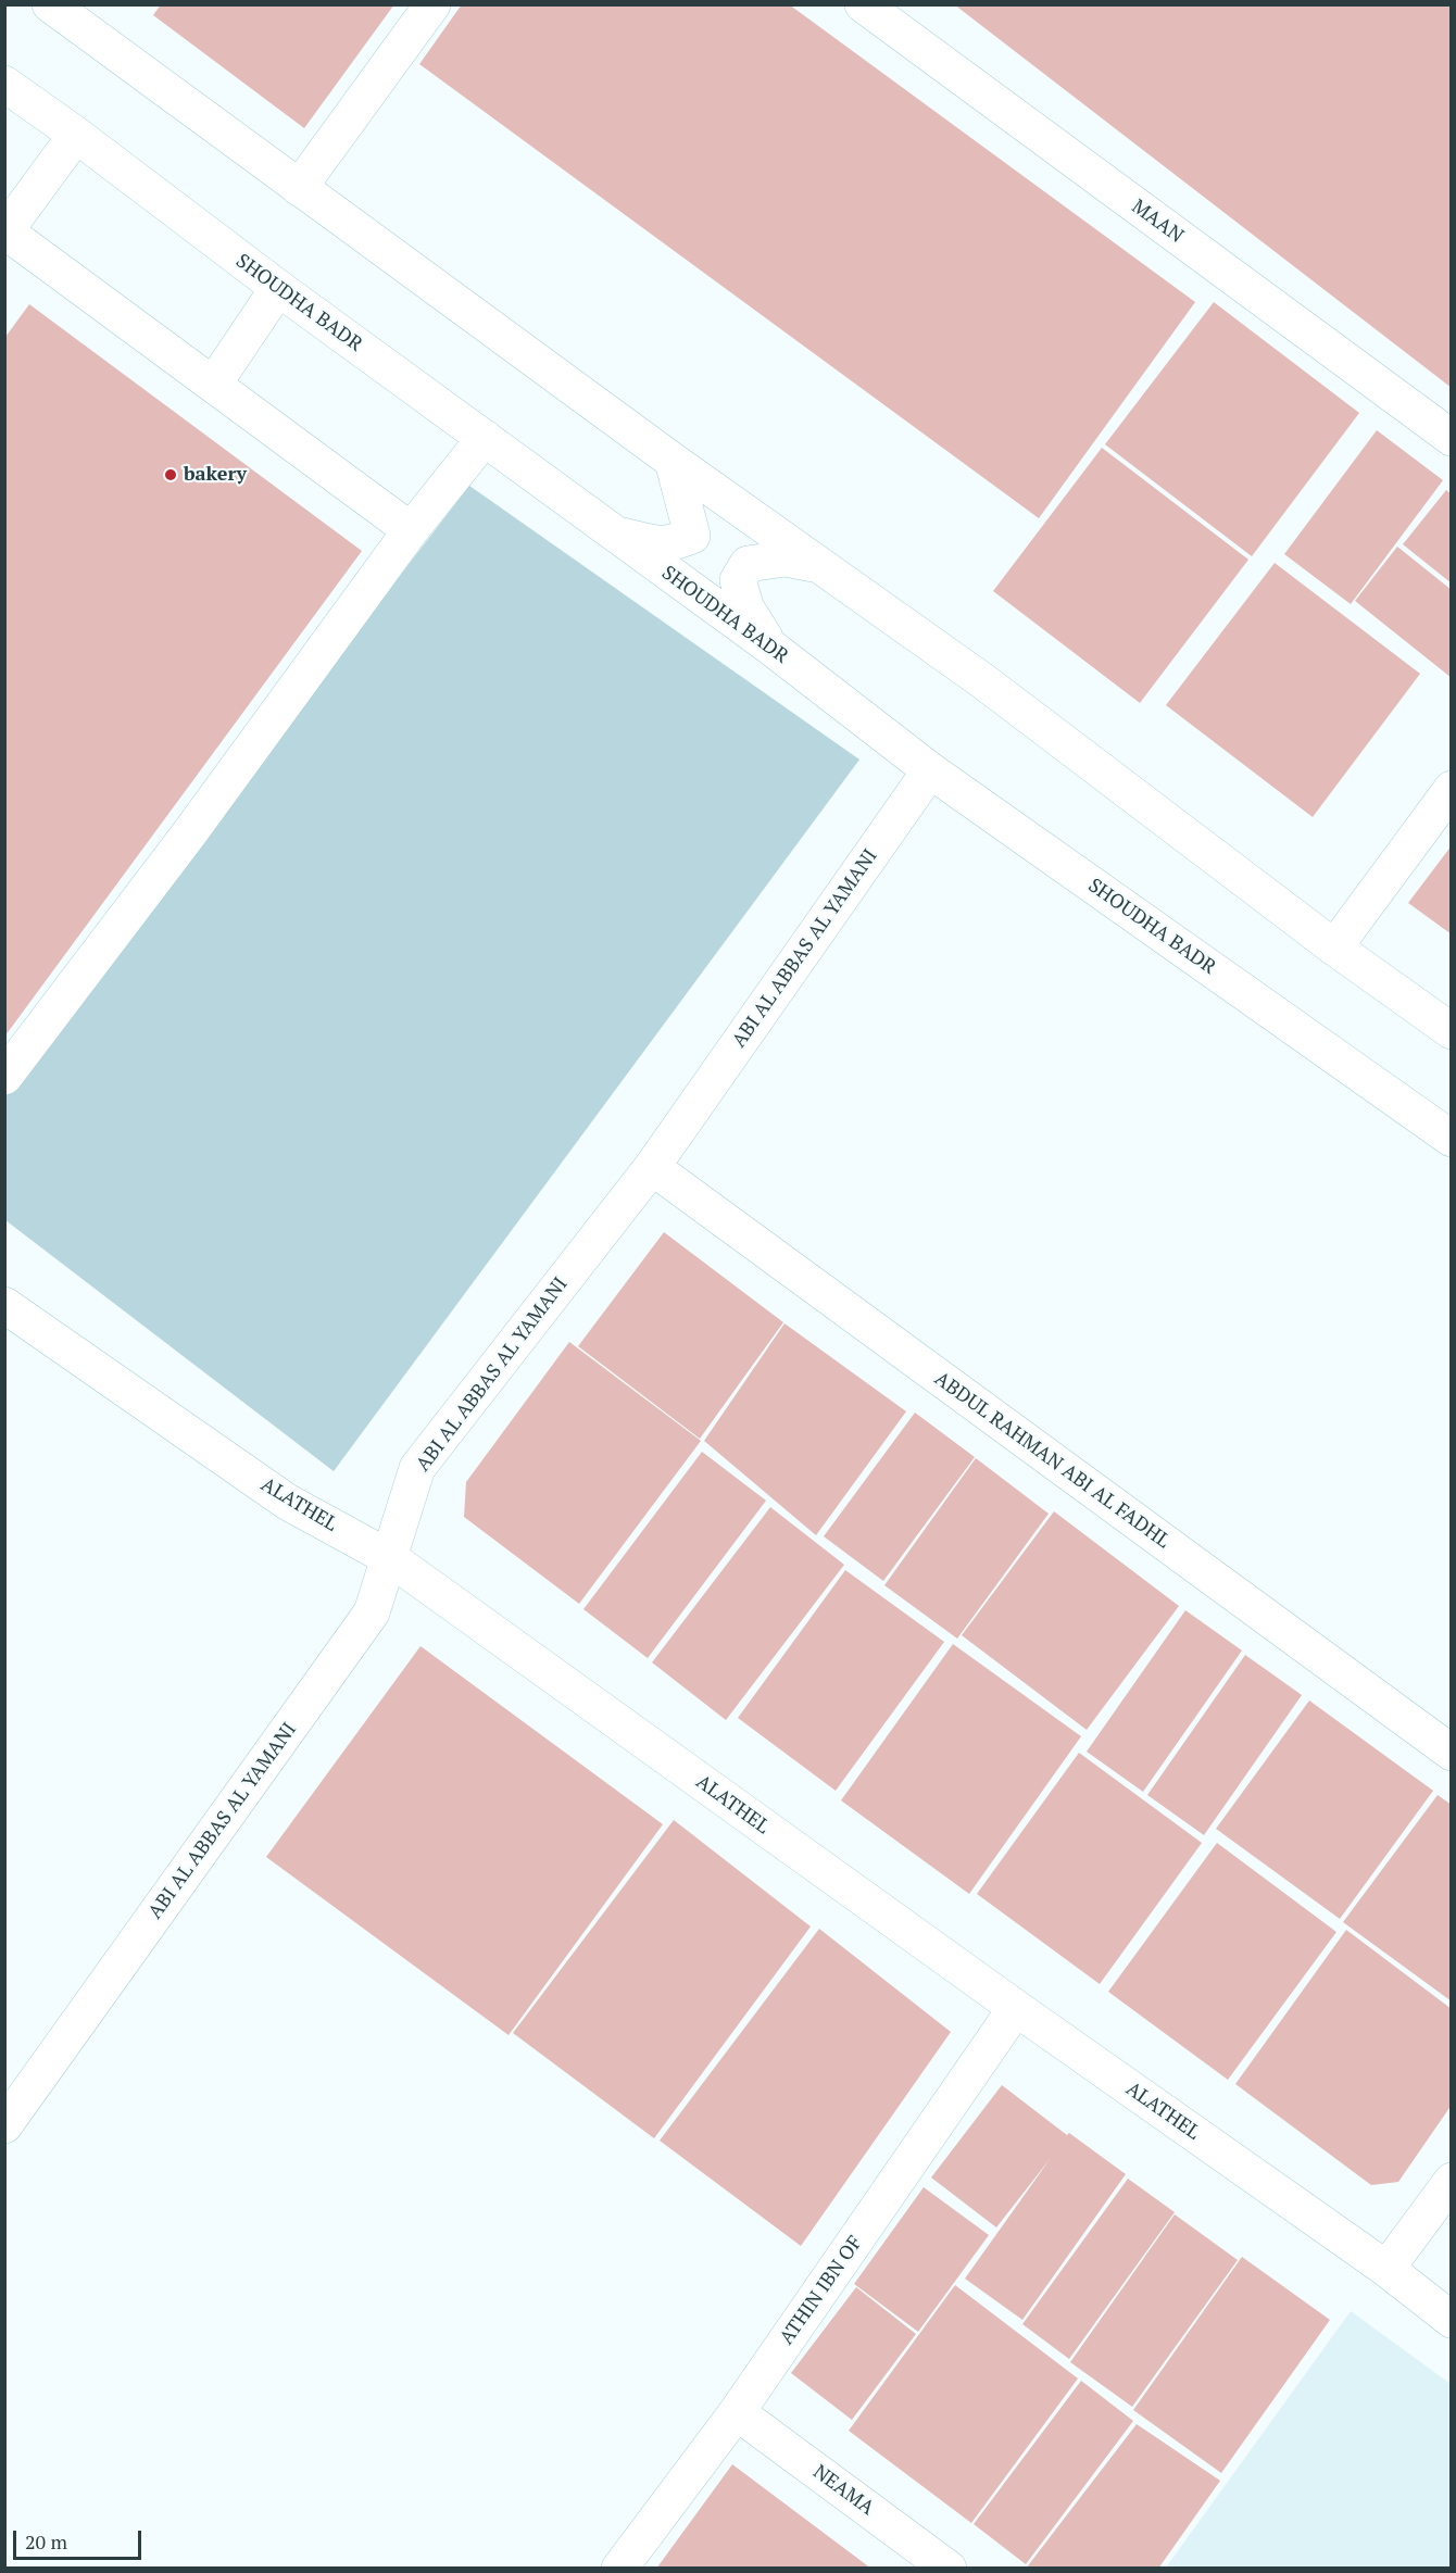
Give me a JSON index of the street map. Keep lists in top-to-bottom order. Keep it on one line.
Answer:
{"streets":{"street":["MAAN","SHOUDHA BADR","ABI AL ABBAS AL YAMANI","ABDUL RAHMAN ABI AL FADHL","ALATHEL","ATHIN IBN OF","NEAMA"]},"crossings":[["SHOUDHA BADR","ABI AL ABBAS AL YAMANI"],["ABI AL ABBAS AL YAMANI","ABDUL RAHMAN ABI AL FADHL"],["ABI AL ABBAS AL YAMANI","ALATHEL"],["ALATHEL","ATHIN IBN OF"],["ATHIN IBN OF","NEAMA"]],"places":["bakery"],"scale_bar":"20 m"}
